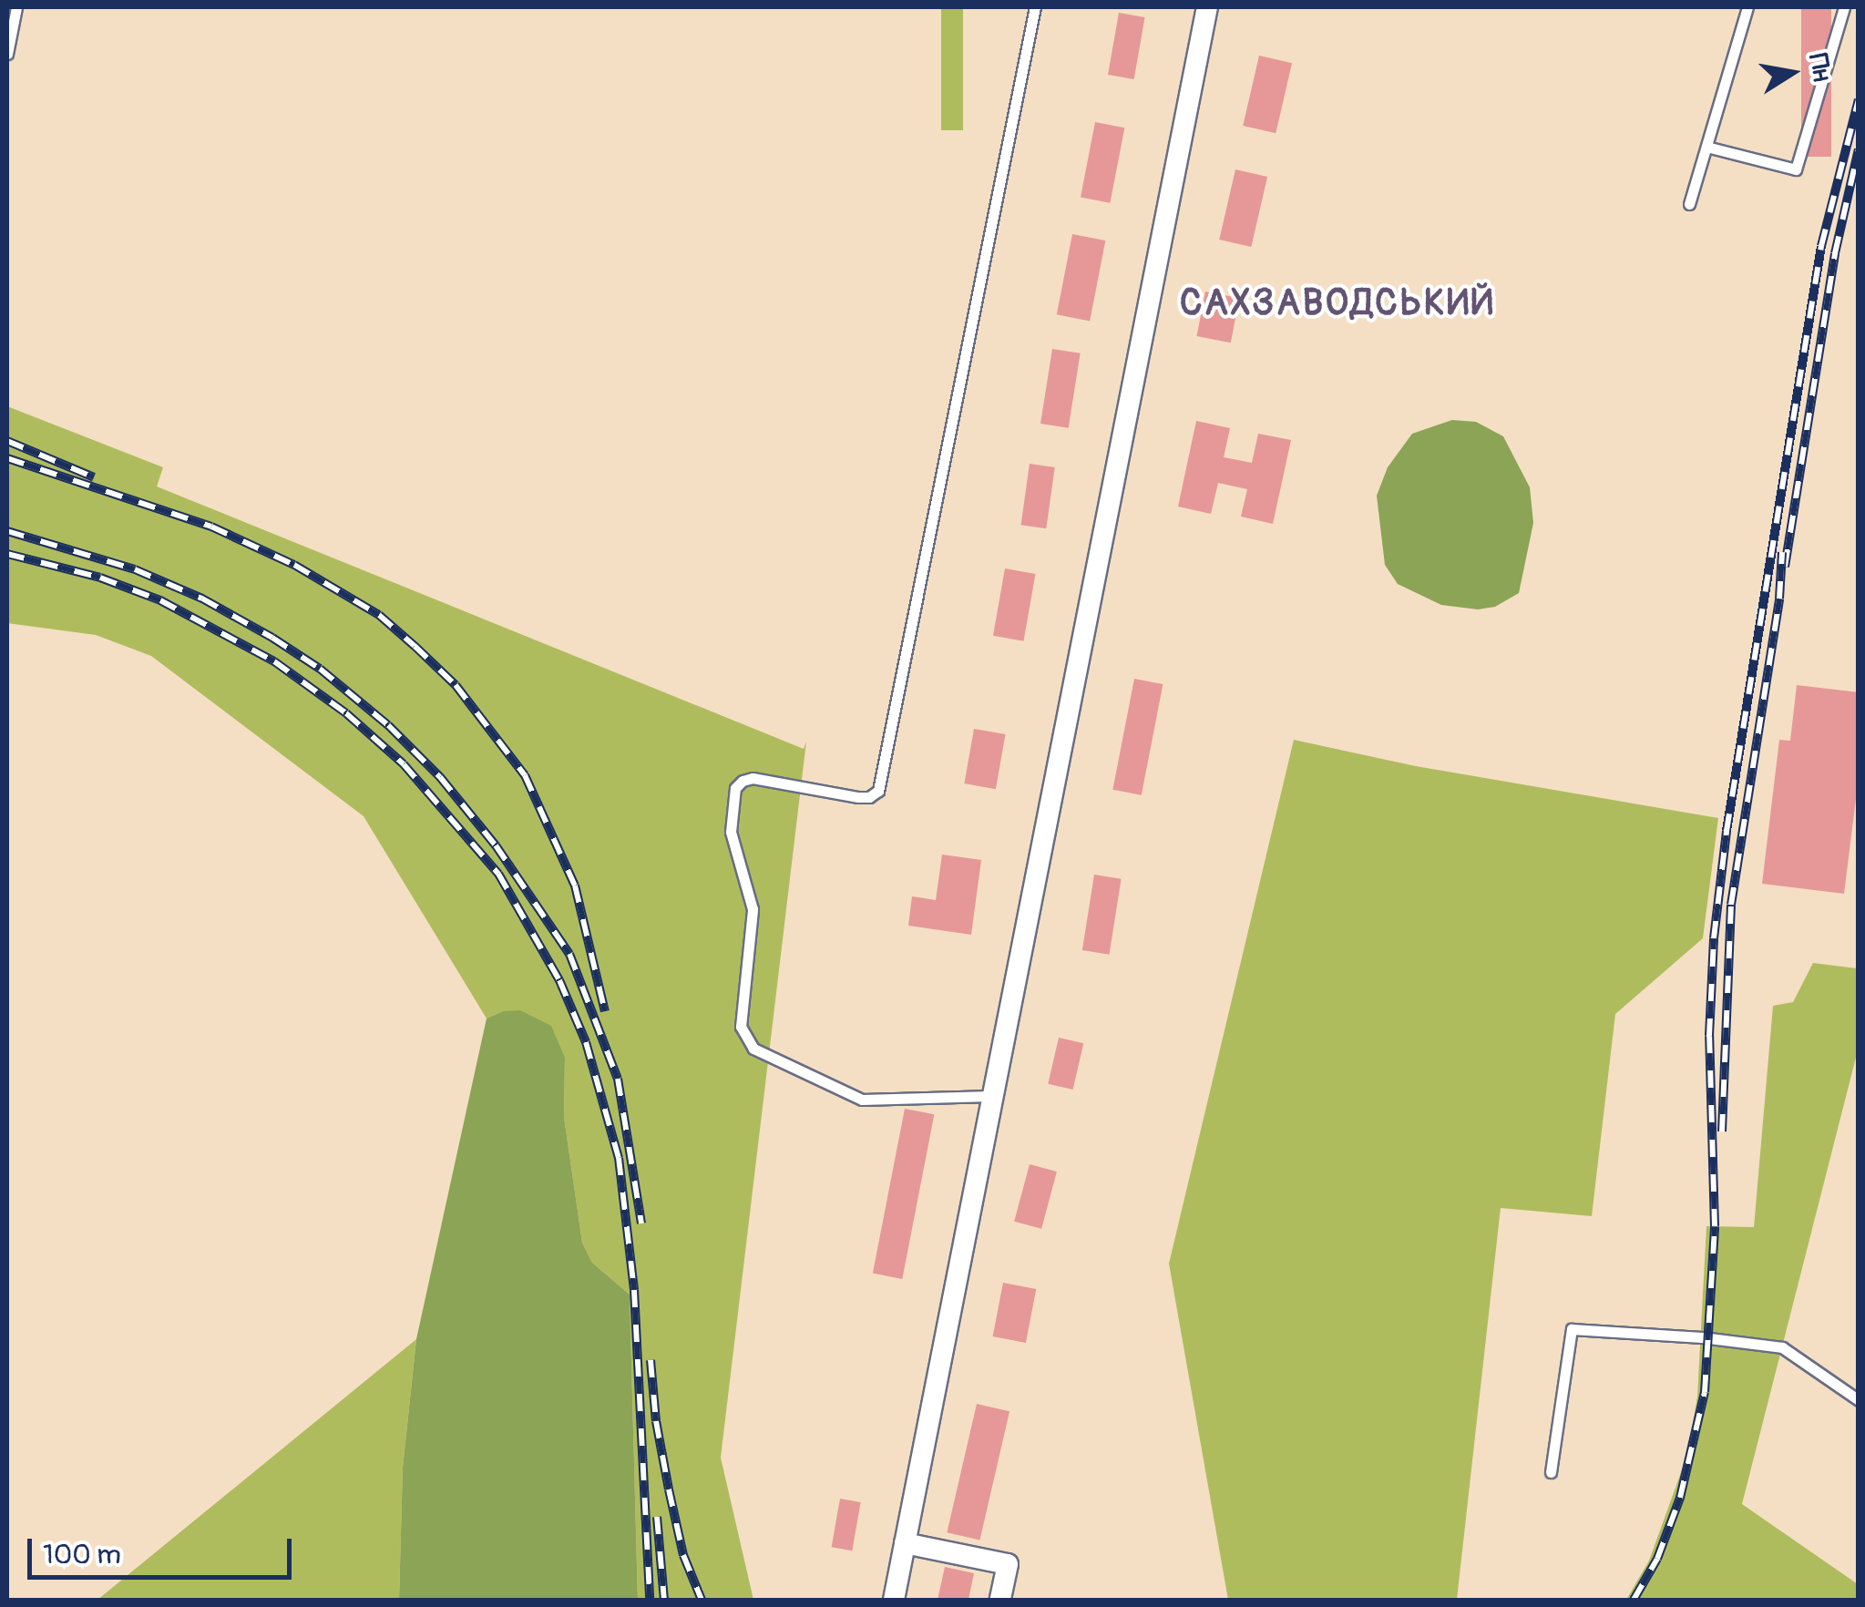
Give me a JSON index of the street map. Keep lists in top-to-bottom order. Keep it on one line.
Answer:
{"districts":["САХЗАВОДСЬКИЙ"],"scale_bar":"100 m","north":"right"}
